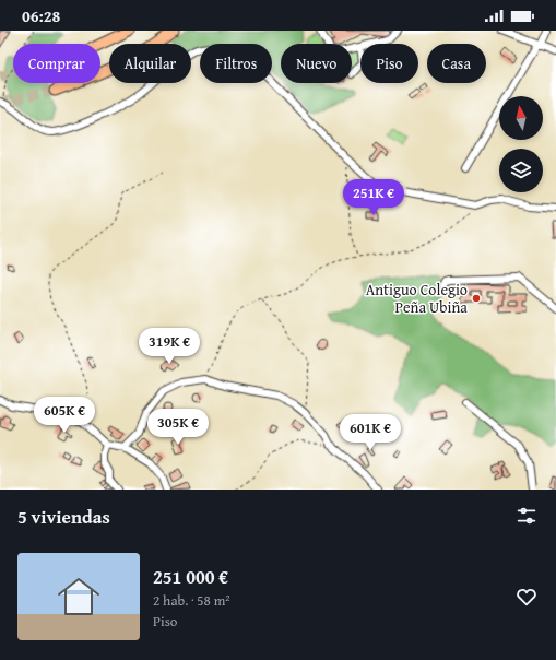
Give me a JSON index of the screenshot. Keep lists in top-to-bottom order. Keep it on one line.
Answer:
{"places":["Antiguo Colegio Peña Ubiña"],"north":"top","page":{"status":"06:28","chip":["Comprar","Alquilar","Filtros","Nuevo","Piso","Casa"],"price":["251K €","319K €","605K €","305K €","601K €"],"heading":"5 viviendas","list":[{"name":"251 000 €","note":"2 hab. · 58 m² · Piso"}]}}
